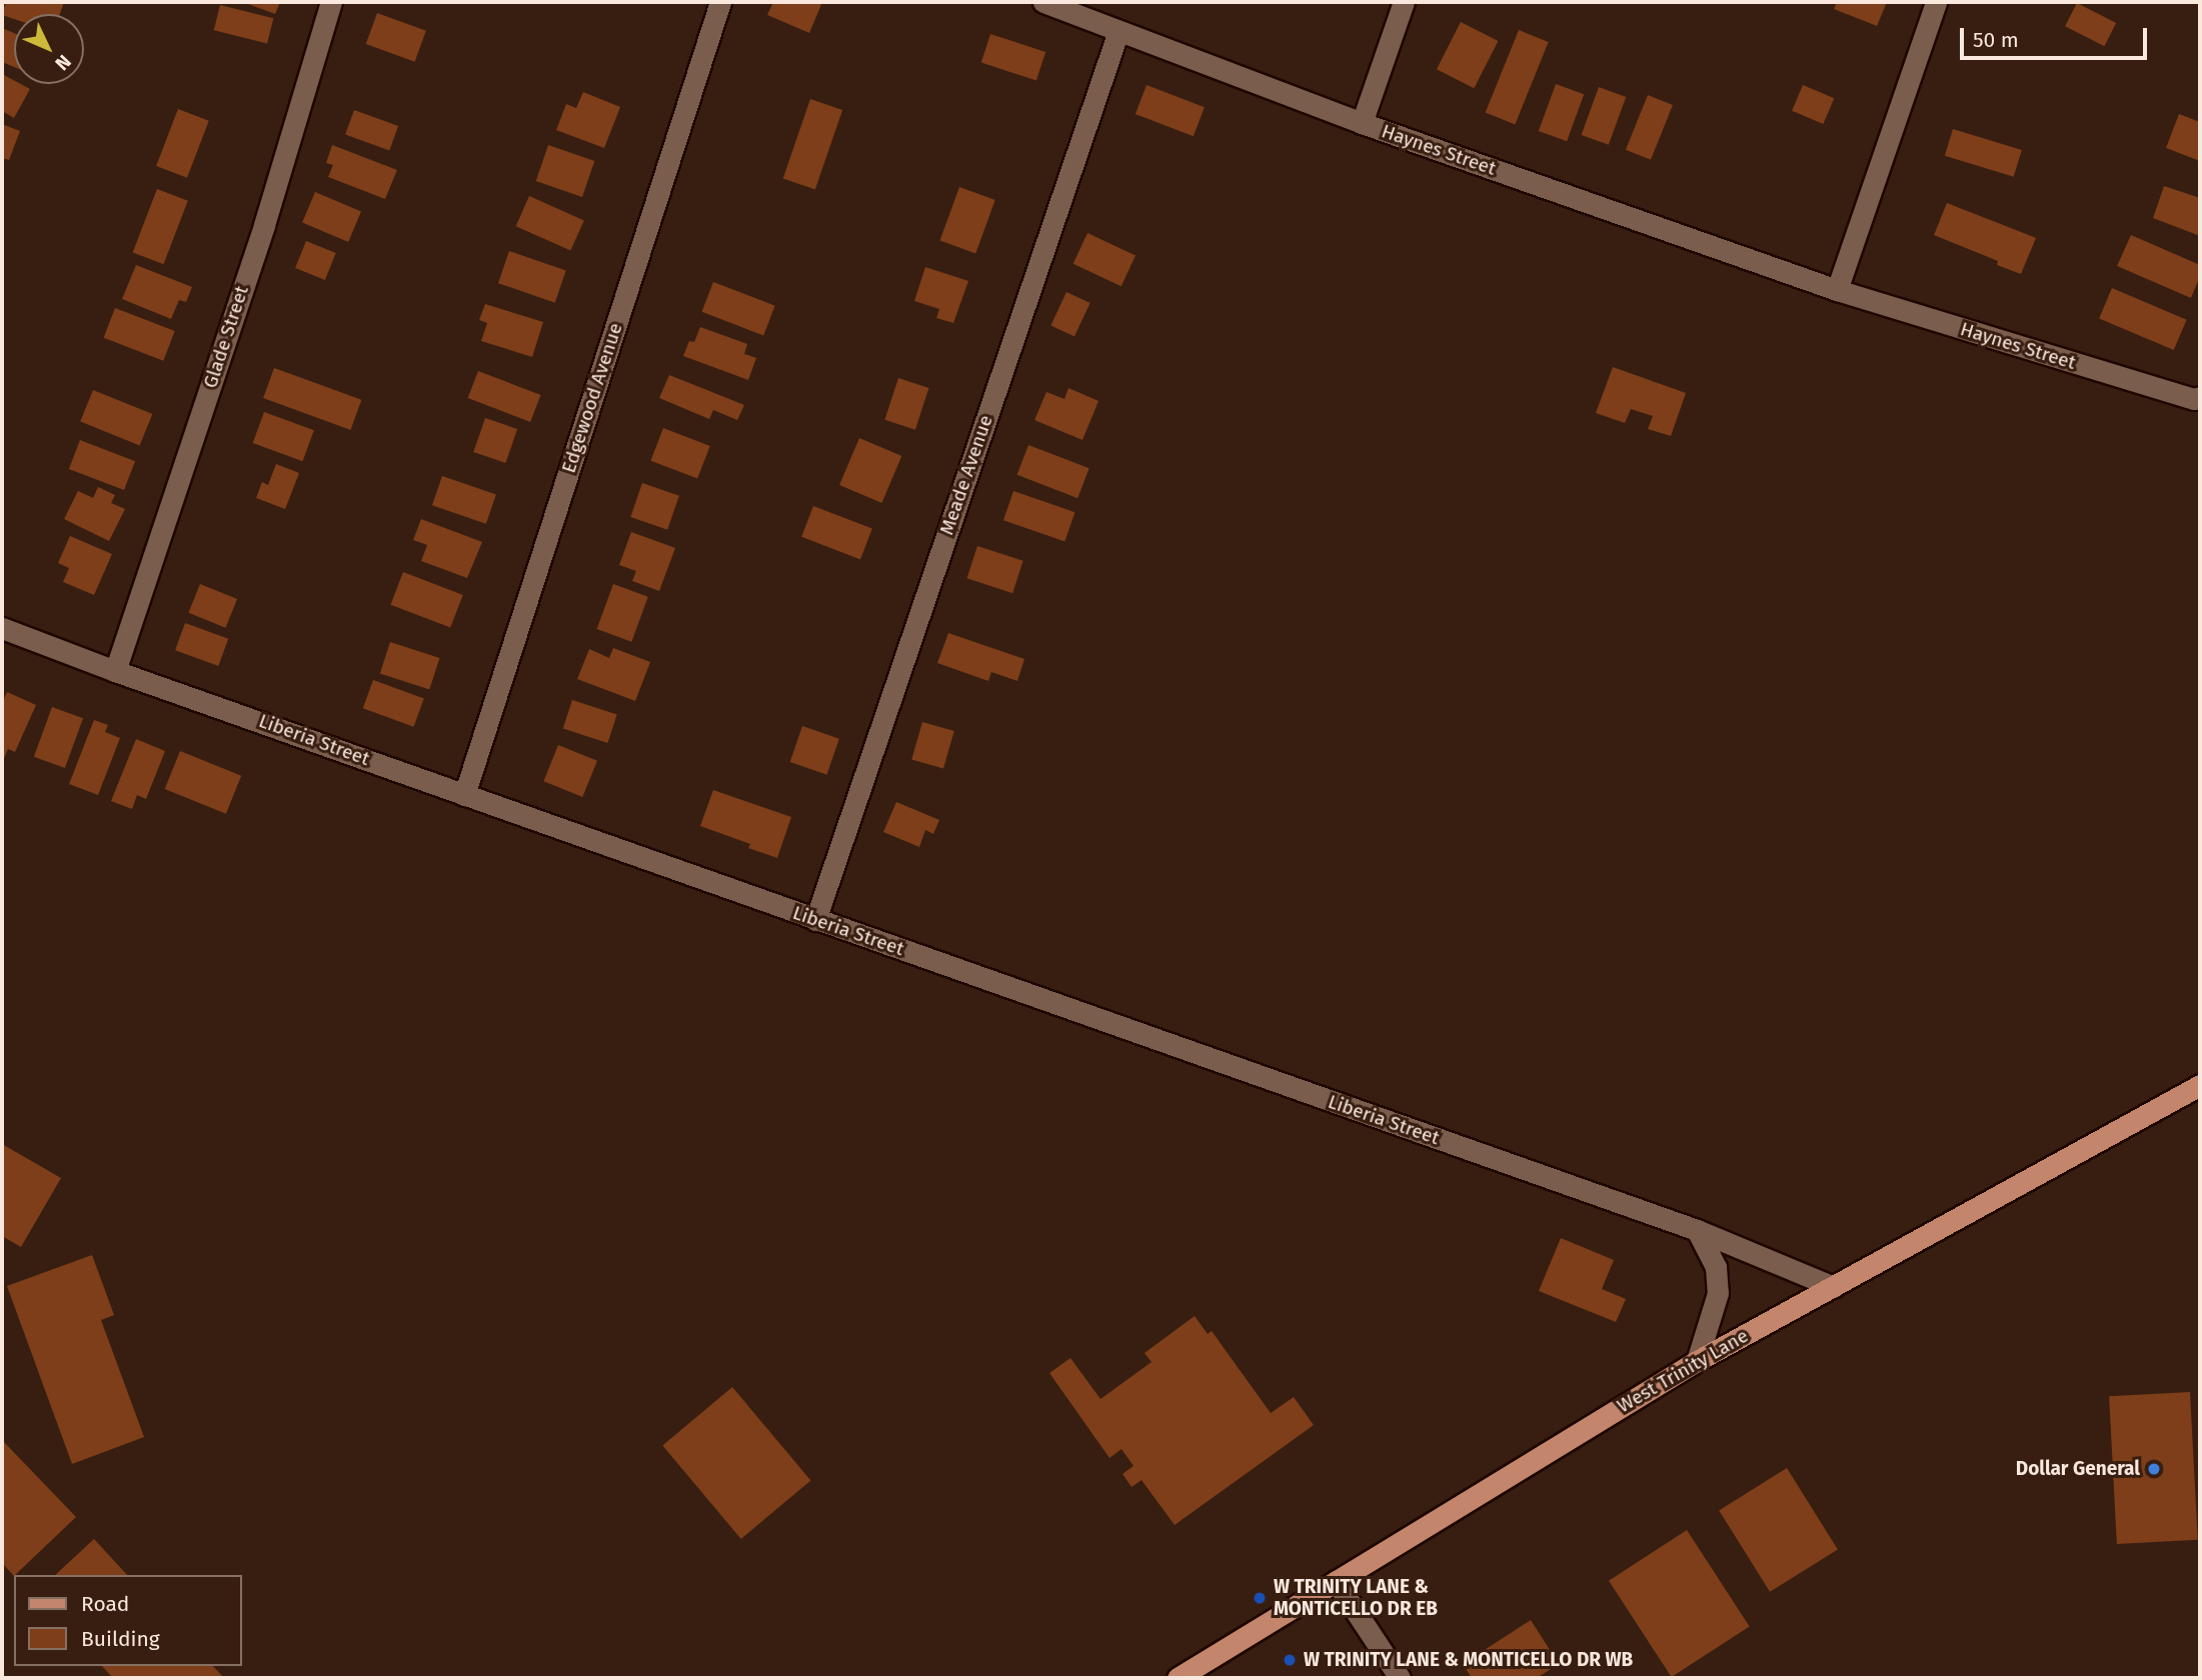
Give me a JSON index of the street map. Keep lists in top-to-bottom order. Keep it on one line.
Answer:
{"streets":{"main road":["West Trinity Lane"],"street":["Haynes Street","Glade Street","Edgewood Avenue","Meade Avenue","Liberia Street"]},"crossings":[["Haynes Street","Meade Avenue"],["Glade Street","Liberia Street"],["Edgewood Avenue","Liberia Street"],["Meade Avenue","Liberia Street"],["Liberia Street","West Trinity Lane"]],"places":["Dollar General","W TRINITY LANE & MONTICELLO DR EB","W TRINITY LANE & MONTICELLO DR WB"],"legend":["Road","Building"],"scale_bar":"50 m","north":"bottom right"}
